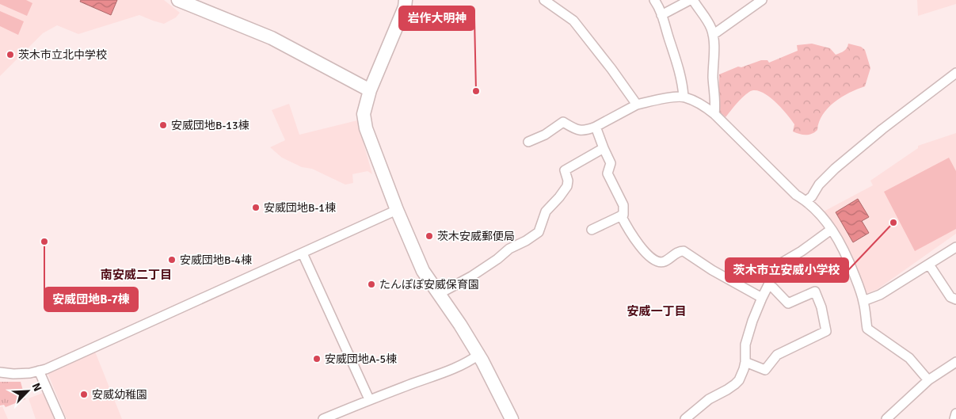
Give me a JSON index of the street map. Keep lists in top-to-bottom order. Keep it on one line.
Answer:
{"districts":["南安威二丁目","安威一丁目"],"places":["茨木市立北中学校","岩作大明神","安威団地B-13棟","安威団地B-1棟","茨木市立安威小学校","茨木安威郵便局","安威団地B-7棟","安威団地B-4棟","たんぽぽ安威保育園","安威団地A-5棟","安威幼稚園"],"north":"top right"}
